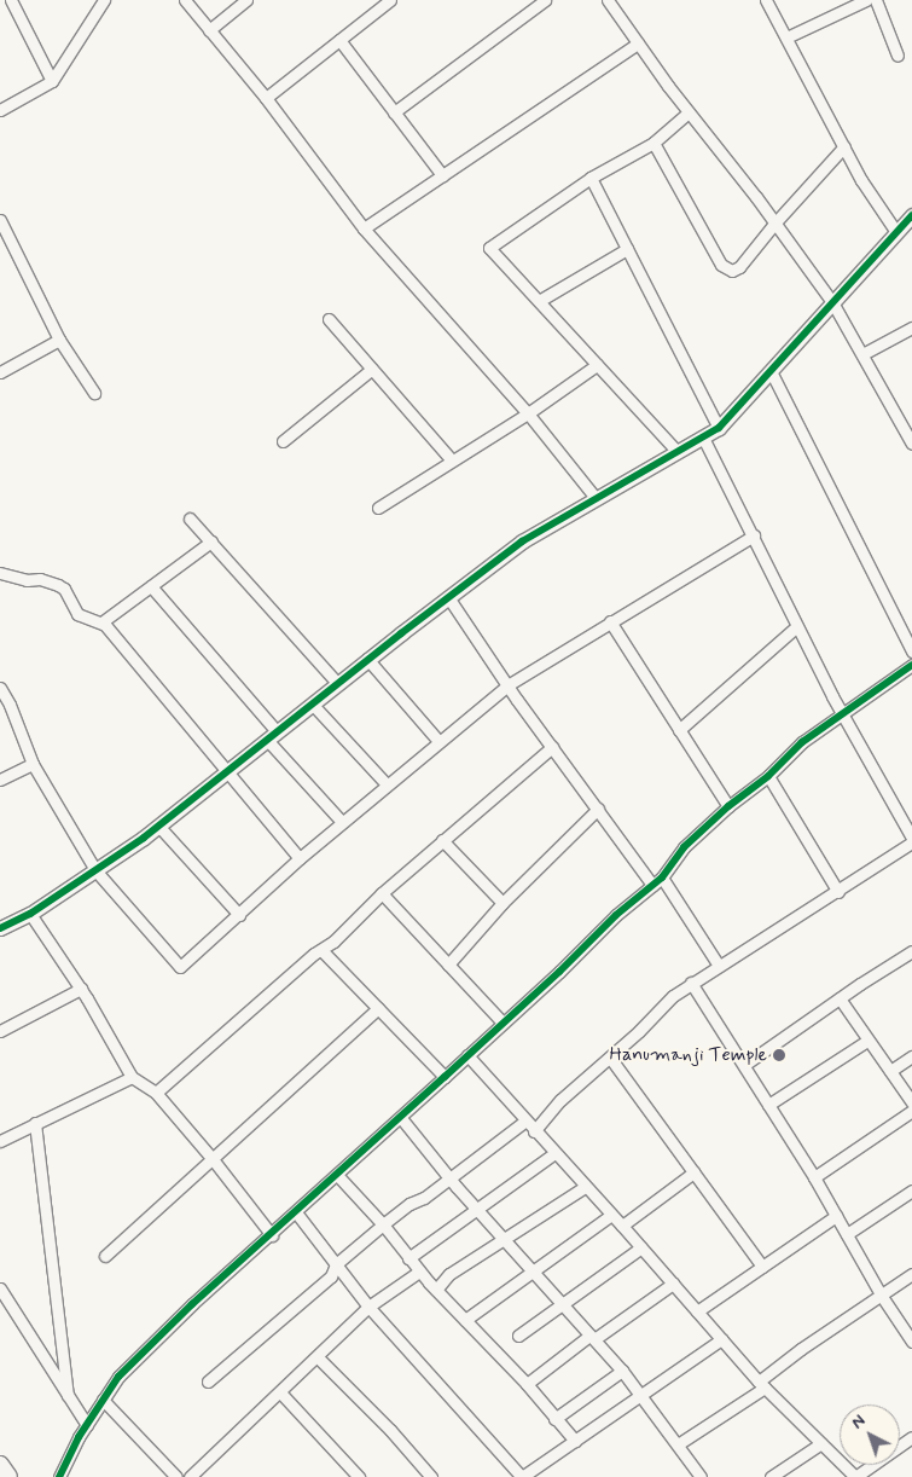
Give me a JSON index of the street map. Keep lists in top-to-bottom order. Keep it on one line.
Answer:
{"places":["Hanumanji Temple"],"north":"top left"}
